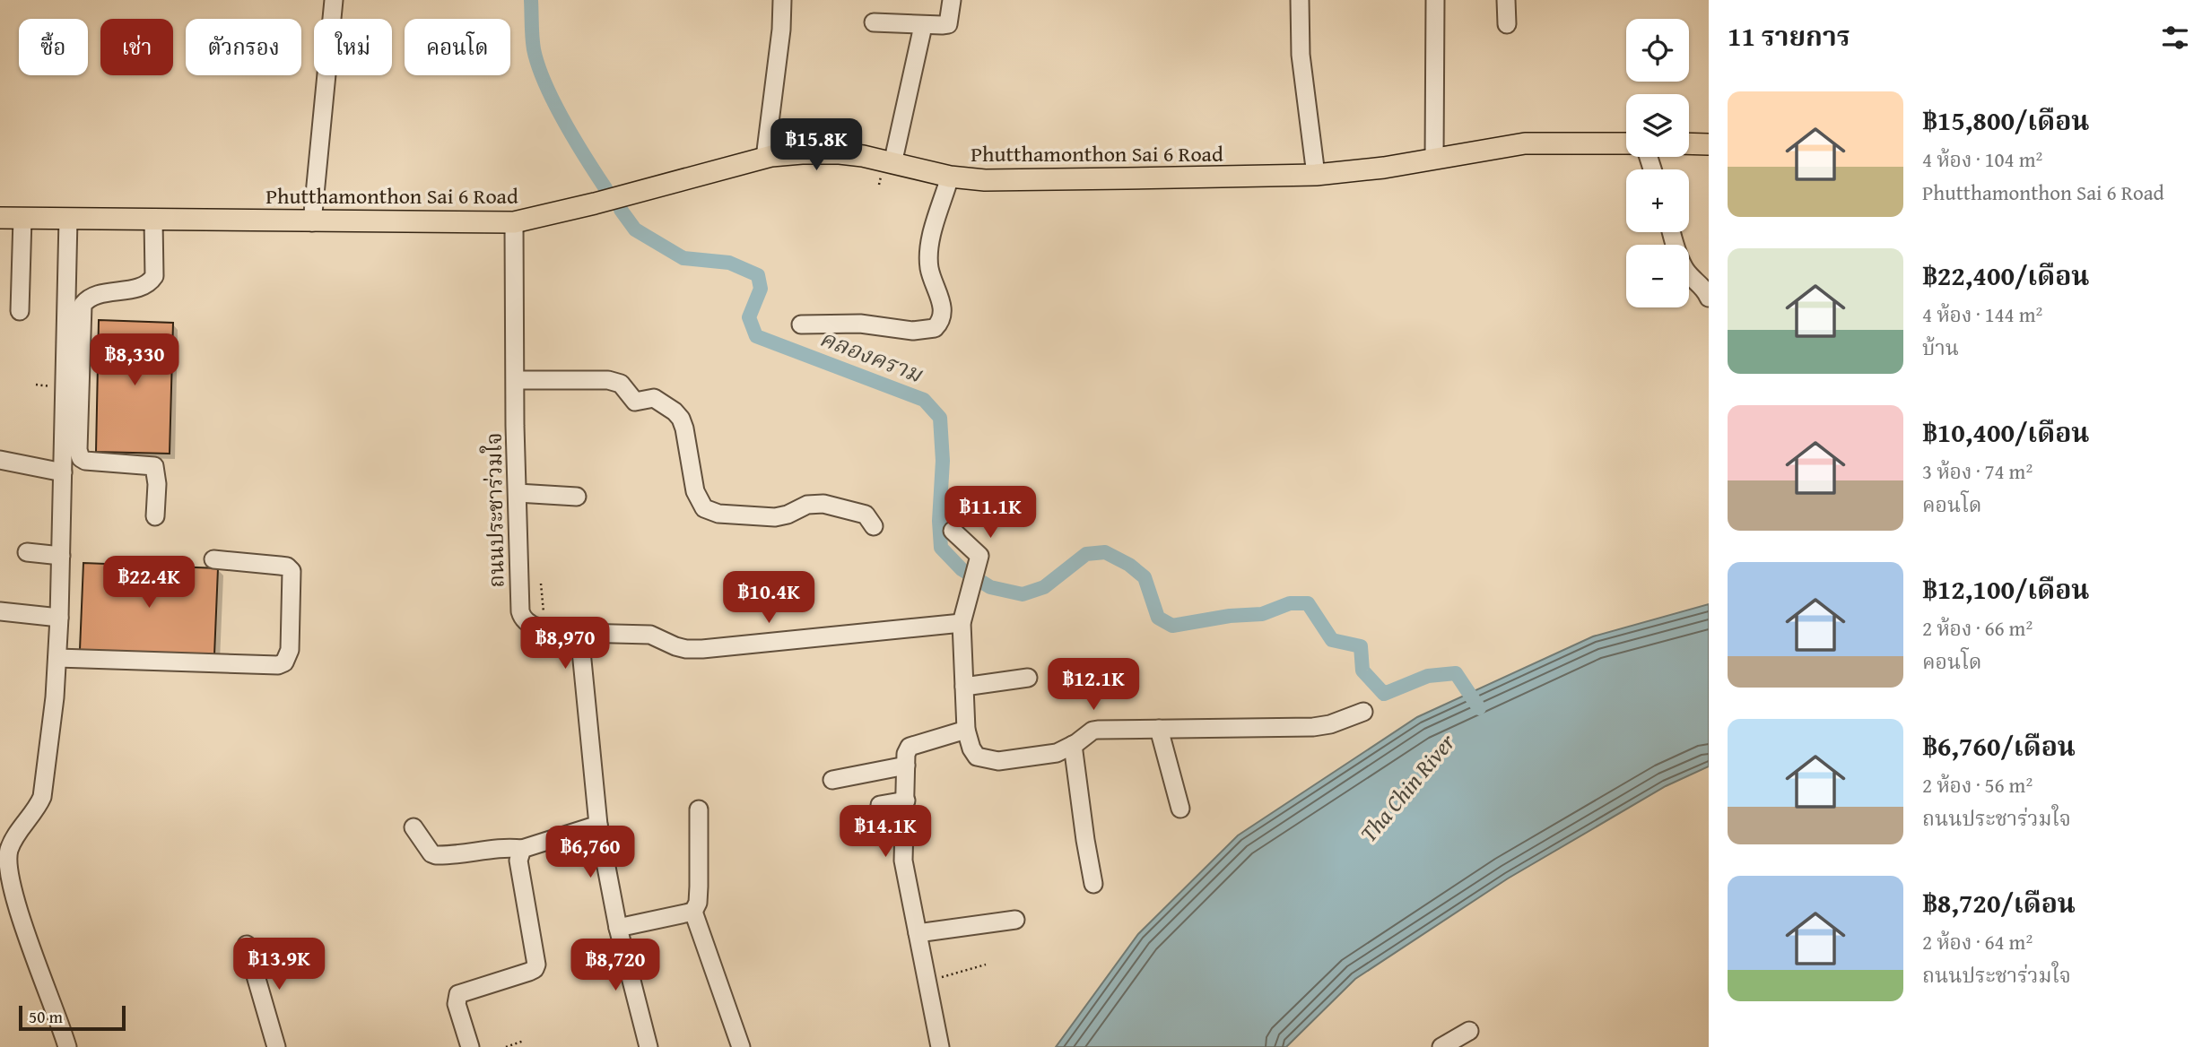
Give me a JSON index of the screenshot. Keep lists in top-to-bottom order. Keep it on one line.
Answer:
{"streets":{"main road":["Phutthamonthon Sai 6 Road"],"street":["ถนนประชาร่วมใจ"]},"crossings":[["Phutthamonthon Sai 6 Road","ถนนประชาร่วมใจ"]],"water":["คลองคราม","Tha Chin River"],"scale_bar":"50 m","page":{"heading":"11 รายการ","map_buttons":["+","−"],"chip":["ซื้อ","เช่า","ตัวกรอง","ใหม่","คอนโด"],"list":[{"name":"฿15,800/เดือน","note":"4 ห้อง · 104 m² · Phutthamonthon Sai 6 Road"},{"name":"฿22,400/เดือน","note":"4 ห้อง · 144 m² · บ้าน"},{"name":"฿10,400/เดือน","note":"3 ห้อง · 74 m² · คอนโด"},{"name":"฿12,100/เดือน","note":"2 ห้อง · 66 m² · คอนโด"},{"name":"฿6,760/เดือน","note":"2 ห้อง · 56 m² · ถนนประชาร่วมใจ"},{"name":"฿8,720/เดือน","note":"2 ห้อง · 64 m² · ถนนประชาร่วมใจ"}],"price":["฿15.8K","฿8,330","฿11.1K","฿22.4K","฿10.4K","฿8,970","฿12.1K","฿14.1K","฿6,760","฿13.9K","฿8,720"],"scale":"50 m"}}
